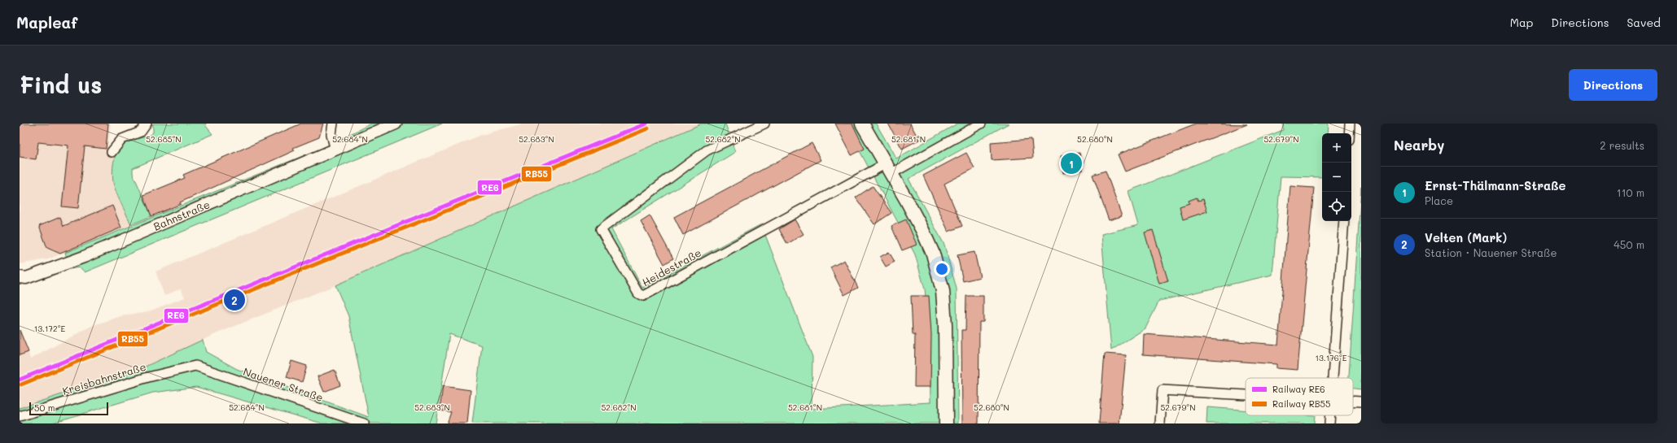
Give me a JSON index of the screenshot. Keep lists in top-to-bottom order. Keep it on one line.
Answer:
{"streets":{"street":["Bahnstraße","Heidestraße","Kreisbahnstraße","Nauener Straße"]},"crossings":[["Kreisbahnstraße","Nauener Straße"]],"lines":["rail line RE6","rail line RB55"],"legend":["Railway RE6","Railway RB55"],"scale_bar":"50 m","page":{"header":"Mapleaf","nav":["Map","Directions","Saved"],"buttons":"Directions","title":"Find us","heading":["Nearby","2 results"],"map_buttons":["+","−"],"pins":["1","2"],"list":[{"mark":"1","name":"Ernst-Thälmann-Straße","note":"Place","value":"110 m"},{"mark":"2","name":"Velten (Mark)","note":"Station · Nauener Straße","value":"450 m"}],"scale":"50 m"},"coordinates":["52.685°N","52.684°N","52.683°N","52.682°N","52.681°N","52.680°N","52.679°N","13.172°E","13.176°E"]}
